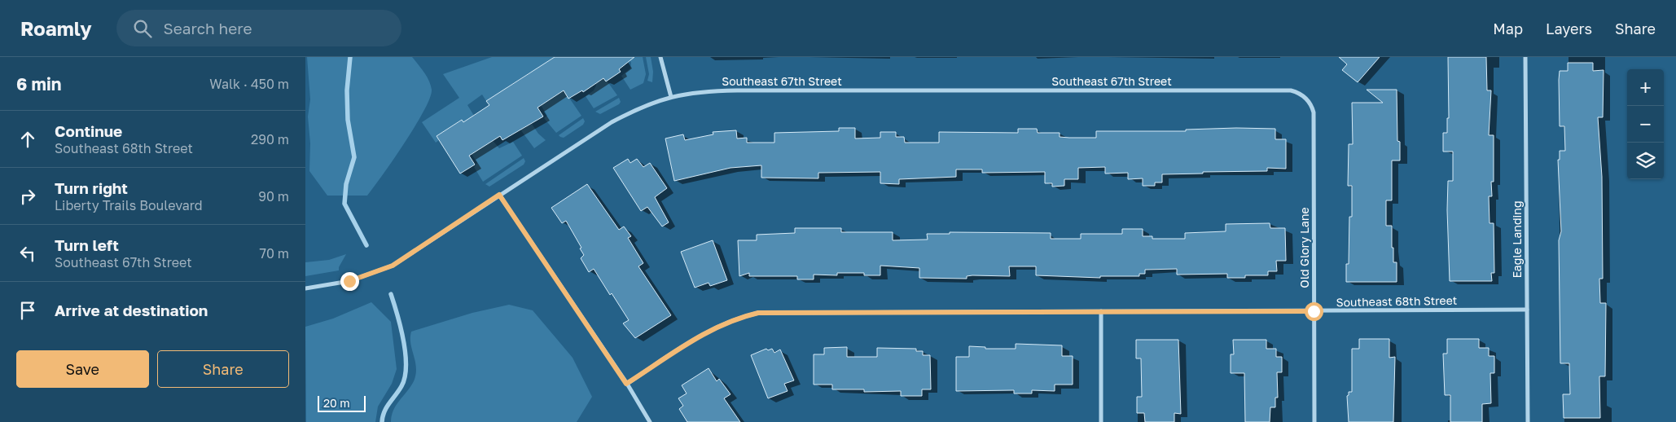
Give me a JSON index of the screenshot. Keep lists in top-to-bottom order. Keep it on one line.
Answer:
{"streets":{"street":["Southeast 67th Street","Eagle Landing","Old Glory Lane","Southeast 68th Street"]},"crossings":[["Southeast 67th Street","Old Glory Lane"],["Eagle Landing","Southeast 68th Street"],["Old Glory Lane","Southeast 68th Street"]],"scale_bar":"20 m","page":{"header":"Roamly","search":"Search here","nav":["Map","Layers","Share"],"heading":["6 min","Walk · 450 m"],"map_buttons":["+","−"],"list":[["Continue","Southeast 68th Street","290 m"],["Turn right","Liberty Trails Boulevard","90 m"],["Turn left","Southeast 67th Street","70 m"],"Arrive at destination"],"buttons":["Save","Share"],"scale":"20 m"}}
